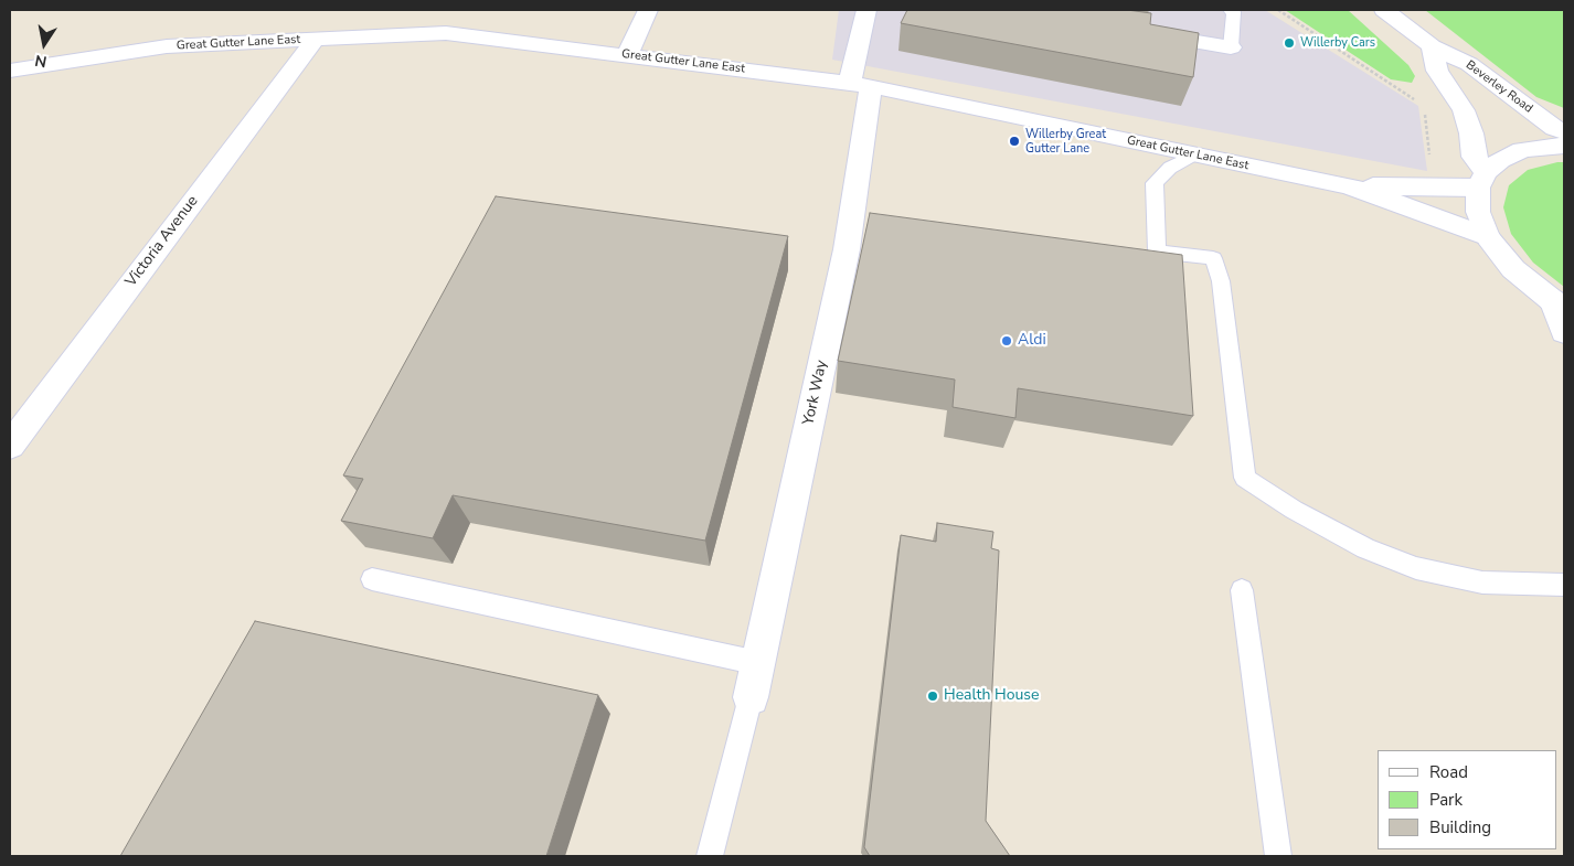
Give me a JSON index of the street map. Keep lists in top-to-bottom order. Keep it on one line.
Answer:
{"streets":{"street":["Great Gutter Lane East","Beverley Road","Victoria Avenue","York Way"]},"crossings":[["Great Gutter Lane East","Beverley Road"],["Great Gutter Lane East","Victoria Avenue"],["Great Gutter Lane East","York Way"]],"places":["Willerby Cars","Willerby Great Gutter Lane","Aldi","Health House"],"legend":["Road","Park","Building"],"north":"bottom"}
